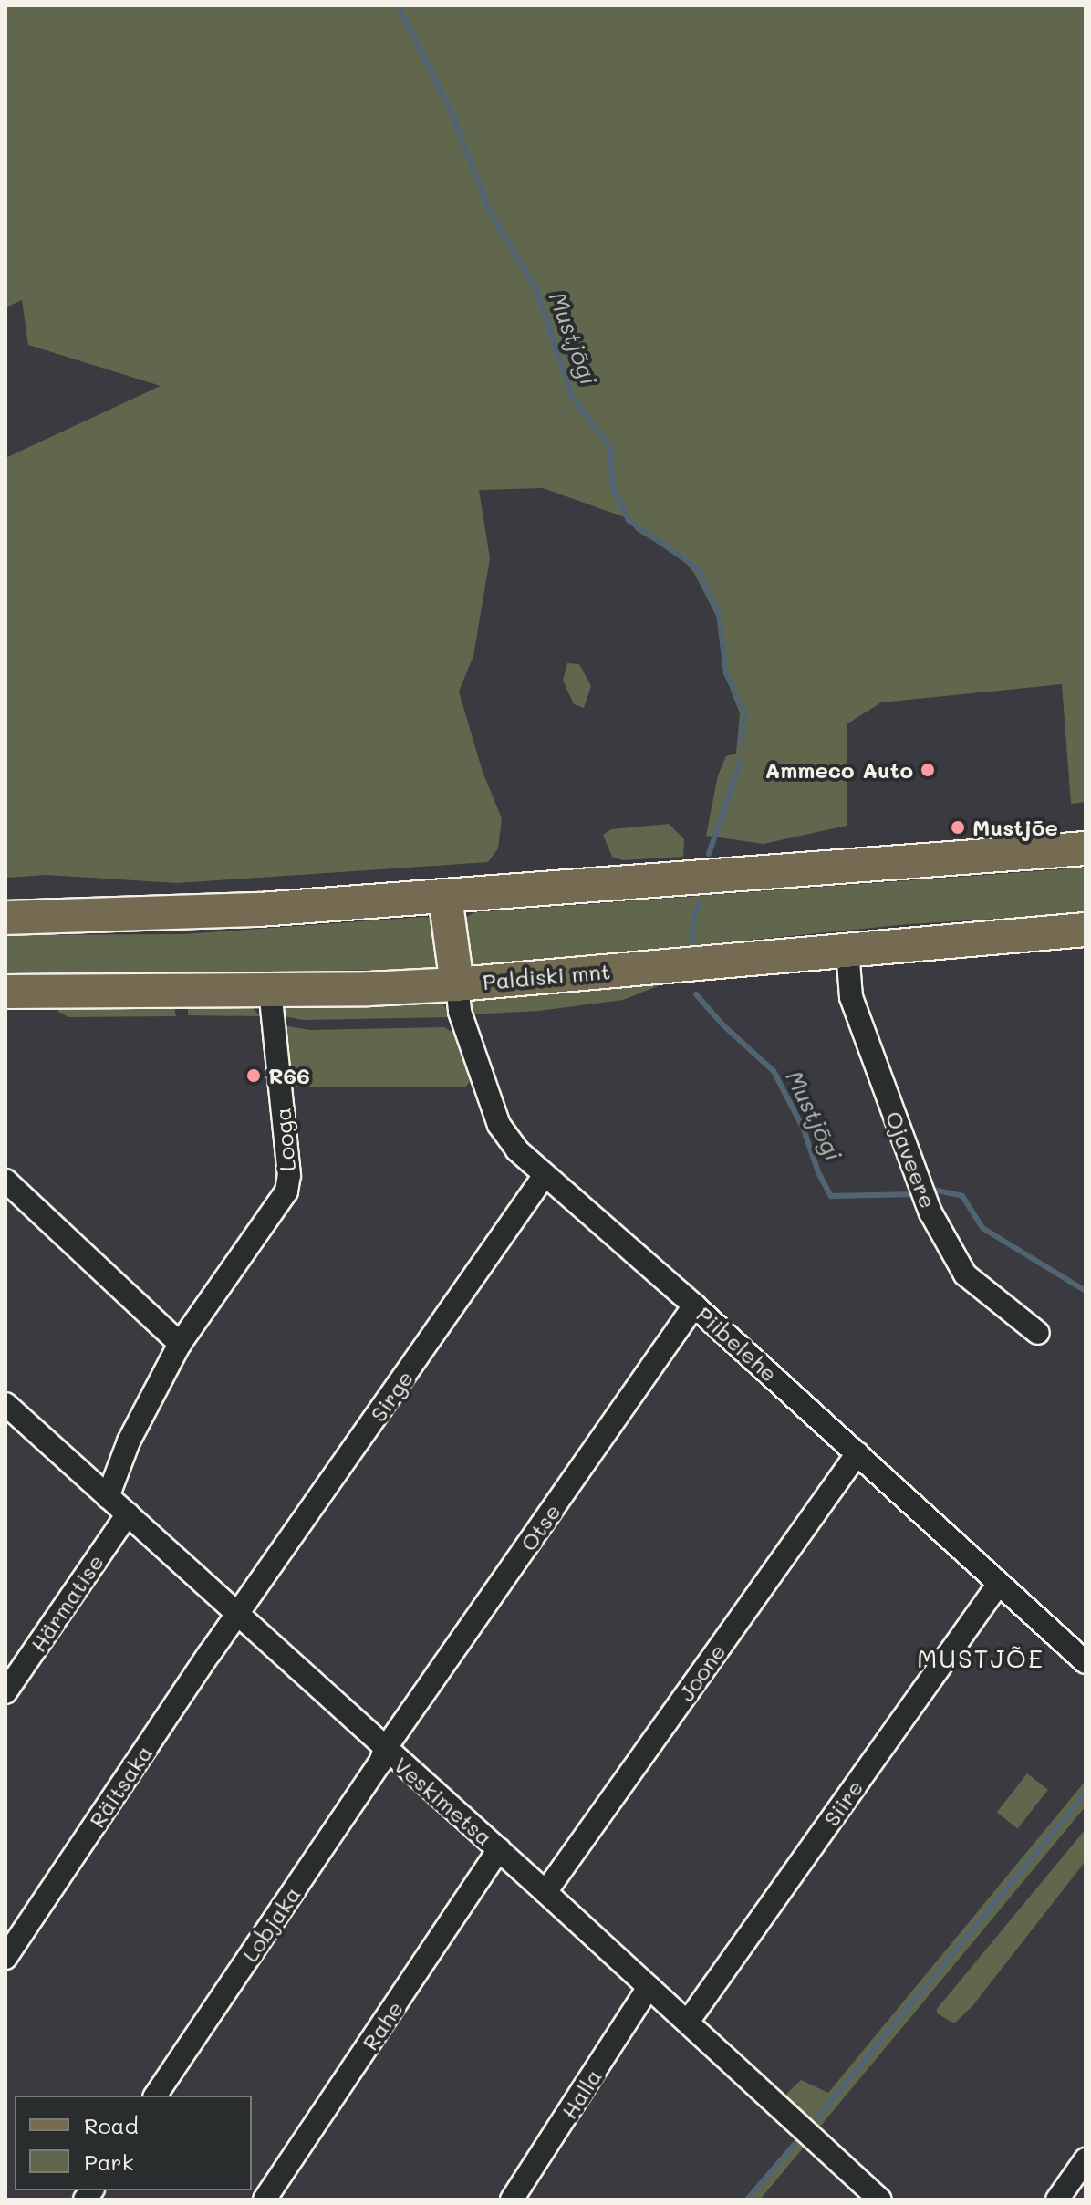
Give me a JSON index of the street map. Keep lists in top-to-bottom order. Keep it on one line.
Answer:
{"streets":{"main road":["Paldiski mnt"],"street":["Looga","Ojaveere","Piibelehe","Sirge","Otse","Härmatise","Joone","Räitsaka","Veskimetsa","Siire","Lobjaka","Rahe","Halla"]},"crossings":[["Paldiski mnt","Looga"],["Paldiski mnt","Ojaveere"],["Paldiski mnt","Piibelehe"],["Looga","Veskimetsa"],["Piibelehe","Sirge"],["Piibelehe","Otse"],["Piibelehe","Joone"],["Piibelehe","Siire"],["Sirge","Räitsaka"],["Sirge","Veskimetsa"],["Otse","Veskimetsa"],["Otse","Lobjaka"],["Härmatise","Veskimetsa"],["Joone","Veskimetsa"],["Räitsaka","Veskimetsa"],["Veskimetsa","Siire"],["Veskimetsa","Lobjaka"],["Veskimetsa","Rahe"],["Veskimetsa","Halla"]],"districts":["MUSTJÕE"],"water":["Mustjõgi"],"places":["Ammeco Auto","Mustjõe","R66"],"legend":["Road","Park"]}
